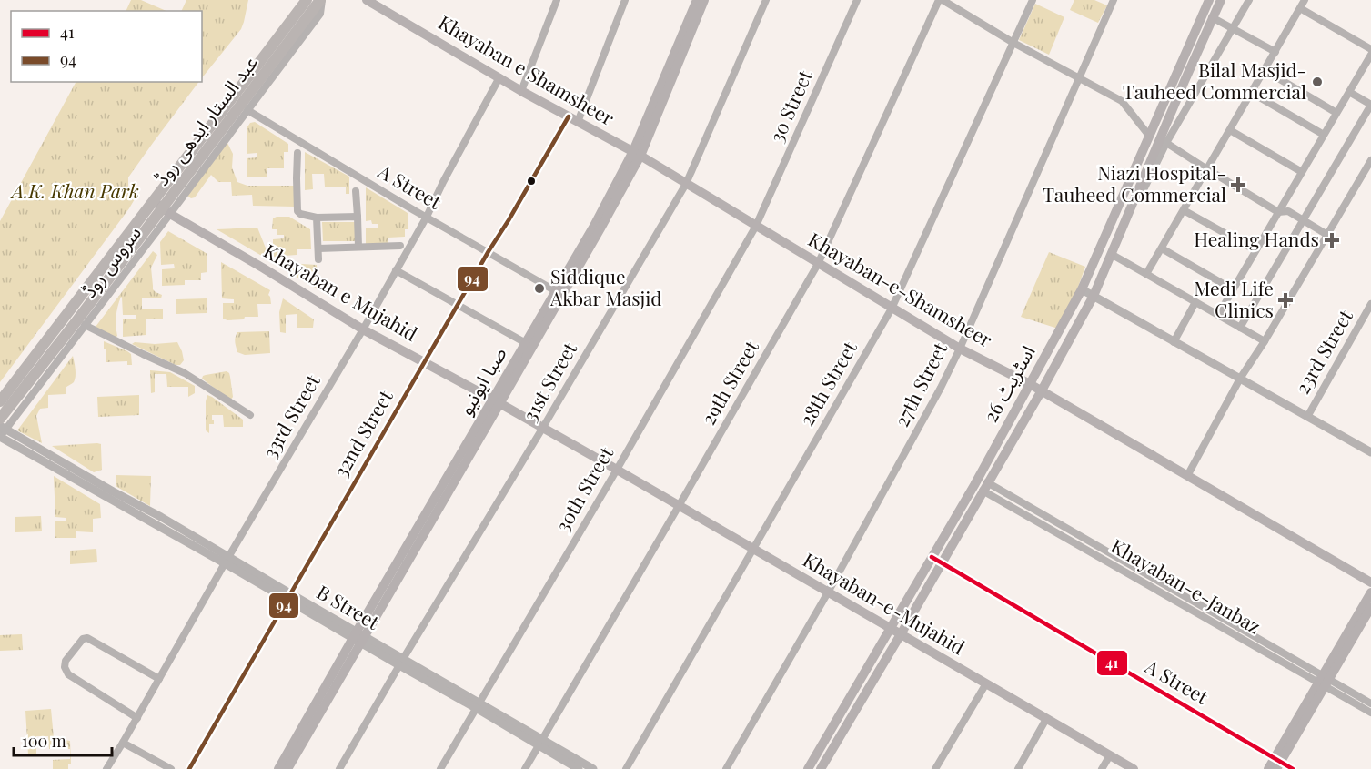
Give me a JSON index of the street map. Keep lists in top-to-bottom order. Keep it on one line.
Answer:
{"streets":{"main road":["Khayaban e Shamsheer","عبد الستار ایدھی روڈ","Khayaban-e-Shamsheer","Khayaban e Mujahid","صبا ایونیو","اسٹریٹ 26","Khayaban-e-Mujahid"],"street":["30 Street","A Street","سروس روڈ","23rd Street","31st Street","29th Street","28th Street","27th Street","33rd Street","32nd Street","30th Street","Khayaban-e-Janbaz","B Street"]},"crossings":[["Khayaban e Shamsheer","Khayaban-e-Shamsheer"],["Khayaban e Shamsheer","صبا ایونیو"],["Khayaban e Shamsheer","33rd Street"],["Khayaban e Shamsheer","32nd Street"],["30 Street","Khayaban-e-Shamsheer"],["30 Street","30th Street"],["عبد الستار ایدھی روڈ","سروس روڈ"],["عبد الستار ایدھی روڈ","Khayaban e Mujahid"],["عبد الستار ایدھی روڈ","B Street"],["A Street","سروس روڈ"],["A Street","صبا ایونیو"],["A Street","اسٹریٹ 26"],["A Street","33rd Street"],["A Street","32nd Street"],["سروس روڈ","Khayaban e Mujahid"],["سروس روڈ","B Street"],["Khayaban-e-Shamsheer","صبا ایونیو"],["Khayaban-e-Shamsheer","31st Street"],["Khayaban-e-Shamsheer","29th Street"],["Khayaban-e-Shamsheer","28th Street"],["Khayaban-e-Shamsheer","اسٹریٹ 26"],["Khayaban-e-Shamsheer","27th Street"],["Khayaban-e-Shamsheer","30th Street"],["Khayaban e Mujahid","صبا ایونیو"],["Khayaban e Mujahid","31st Street"],["Khayaban e Mujahid","33rd Street"],["Khayaban e Mujahid","32nd Street"],["Khayaban e Mujahid","30th Street"],["Khayaban e Mujahid","Khayaban-e-Mujahid"],["صبا ایونیو","B Street"],["31st Street","B Street"],["29th Street","Khayaban-e-Mujahid"],["29th Street","B Street"],["28th Street","Khayaban-e-Mujahid"],["اسٹریٹ 26","Khayaban-e-Janbaz"],["اسٹریٹ 26","Khayaban-e-Mujahid"],["27th Street","Khayaban-e-Mujahid"],["33rd Street","B Street"],["32nd Street","B Street"],["30th Street","Khayaban-e-Mujahid"],["30th Street","B Street"]],"parks":["A.K. Khan Park"],"places":{"other":["Bilal Masjid- Tauheed Commercial","Siddique Akbar Masjid"],"health":["Niazi Hospital- Tauheed Commercial","Healing Hands","Medi Life Clinics"]},"lines":["transit line 94","transit line 41"],"legend":["41","94"],"scale_bar":"100 m"}
